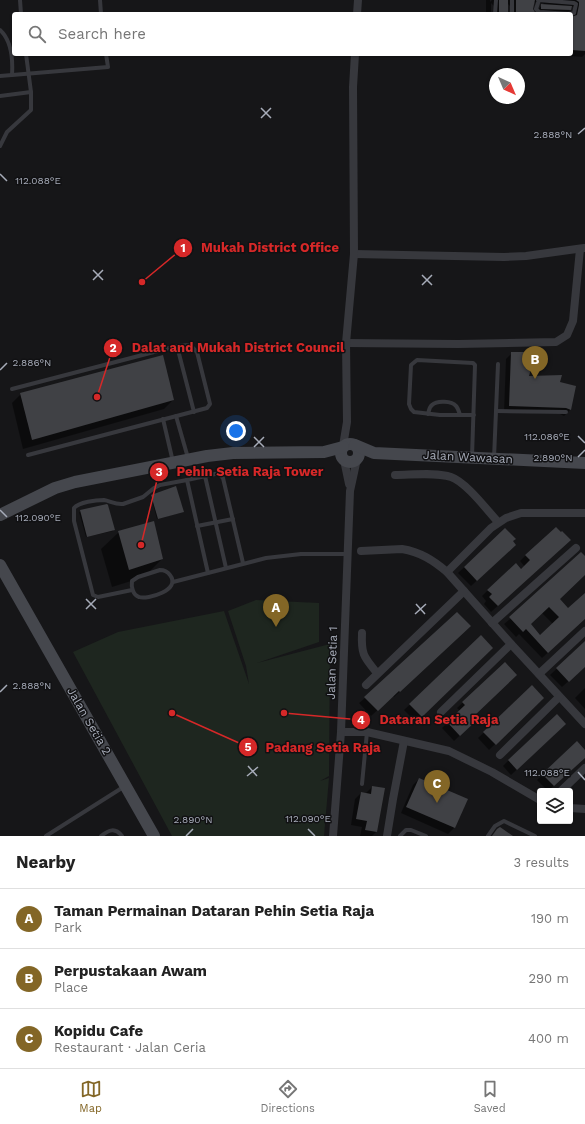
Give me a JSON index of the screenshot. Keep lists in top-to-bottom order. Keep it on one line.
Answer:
{"streets":{"street":["Jalan Wawasan","Jalan Setia 1","Jalan Setia 2"]},"crossings":[["Jalan Wawasan","Jalan Setia 1"]],"places":["Mukah District Office","Dalat and Mukah District Council","Pehin Setia Raja Tower","Padang Setia Raja","Dataran Setia Raja"],"north":"bottom right","page":{"search":"Search here","pins":["B","A","C"],"heading":["Nearby","3 results"],"list":[{"mark":"A","name":"Taman Permainan Dataran Pehin Setia Raja","note":"Park","value":"190 m"},{"mark":"B","name":"Perpustakaan Awam","note":"Place","value":"290 m"},{"mark":"C","name":"Kopidu Cafe","note":"Restaurant · Jalan Ceria","value":"400 m"}],"nav":["Map","Directions","Saved"]},"coordinates":["2.888°N","112.088°E","2.886°N","112.086°E","2.890°N","112.090°E"]}
